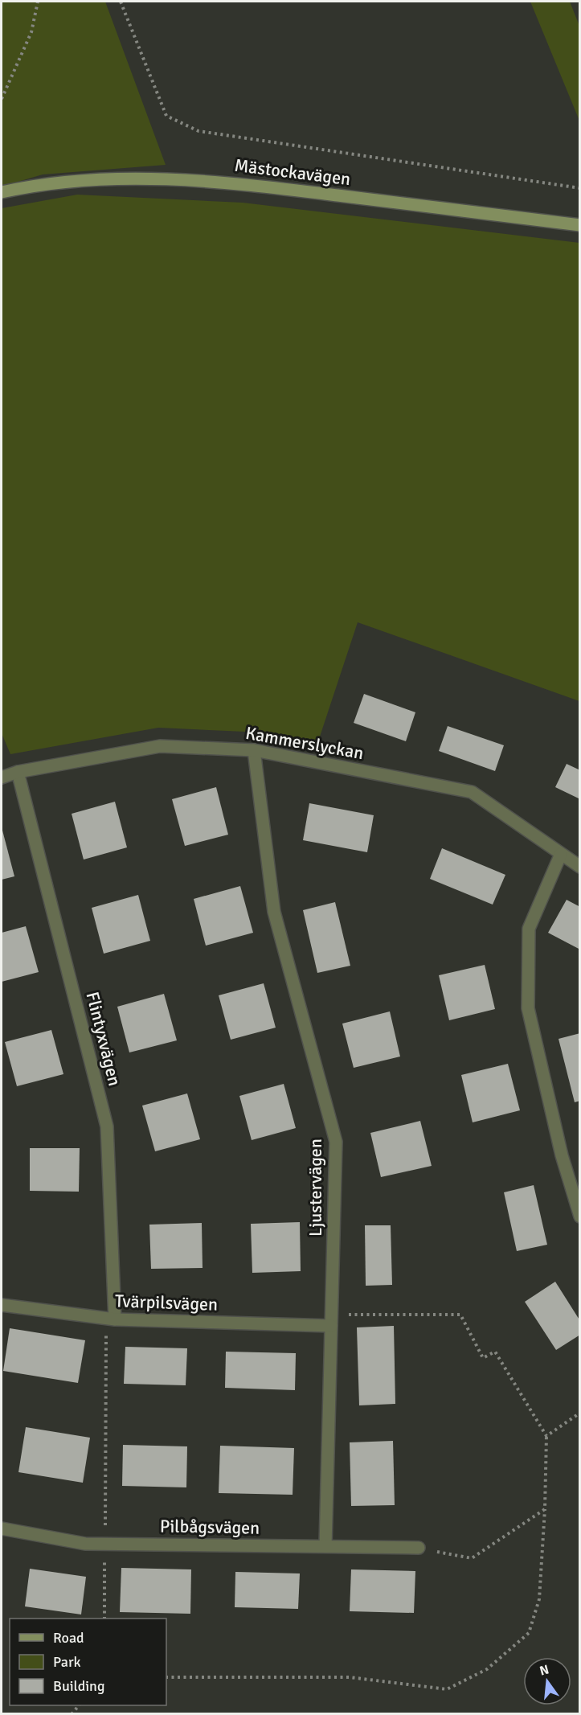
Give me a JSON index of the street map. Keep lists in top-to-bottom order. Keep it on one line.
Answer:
{"streets":{"street":["Mästockavägen","Kammerslyckan","Flintyxvägen","Ljustervägen","Tvärpilsvägen","Pilbågsvägen"]},"crossings":[["Kammerslyckan","Flintyxvägen"],["Kammerslyckan","Ljustervägen"],["Flintyxvägen","Tvärpilsvägen"],["Ljustervägen","Tvärpilsvägen"],["Ljustervägen","Pilbågsvägen"]],"legend":["Road","Park","Building"],"north":"top"}
